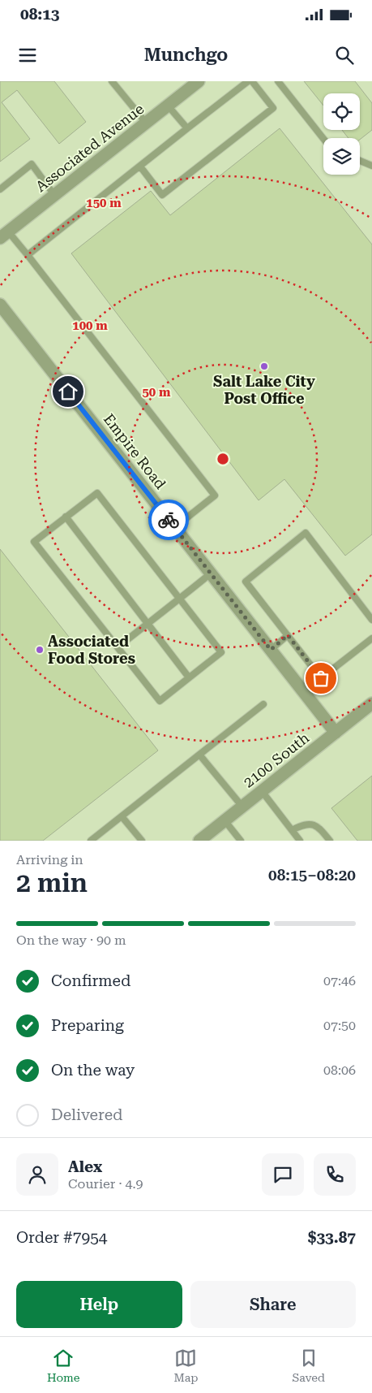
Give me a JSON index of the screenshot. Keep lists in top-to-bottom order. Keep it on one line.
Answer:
{"streets":{"street":["Associated Avenue","Empire Road","2100 South"]},"crossings":[["Empire Road","2100 South"]],"places":["Salt Lake City Post Office","Associated Food Stores"],"page":{"status":"08:13","header":"Munchgo","heading":["2 min","Arriving in","08:15–08:20"],"panel":["Alex","Courier · 4.9","Order #7954","$33.87"],"bar":"On the way · 90 m","list":[["Confirmed","07:46"],["Preparing","07:50"],["On the way","08:06"],"Delivered"],"buttons":["Help","Share"],"tabs":["Home","Map","Saved"]},"rings":["150 m","100 m","50 m"]}
